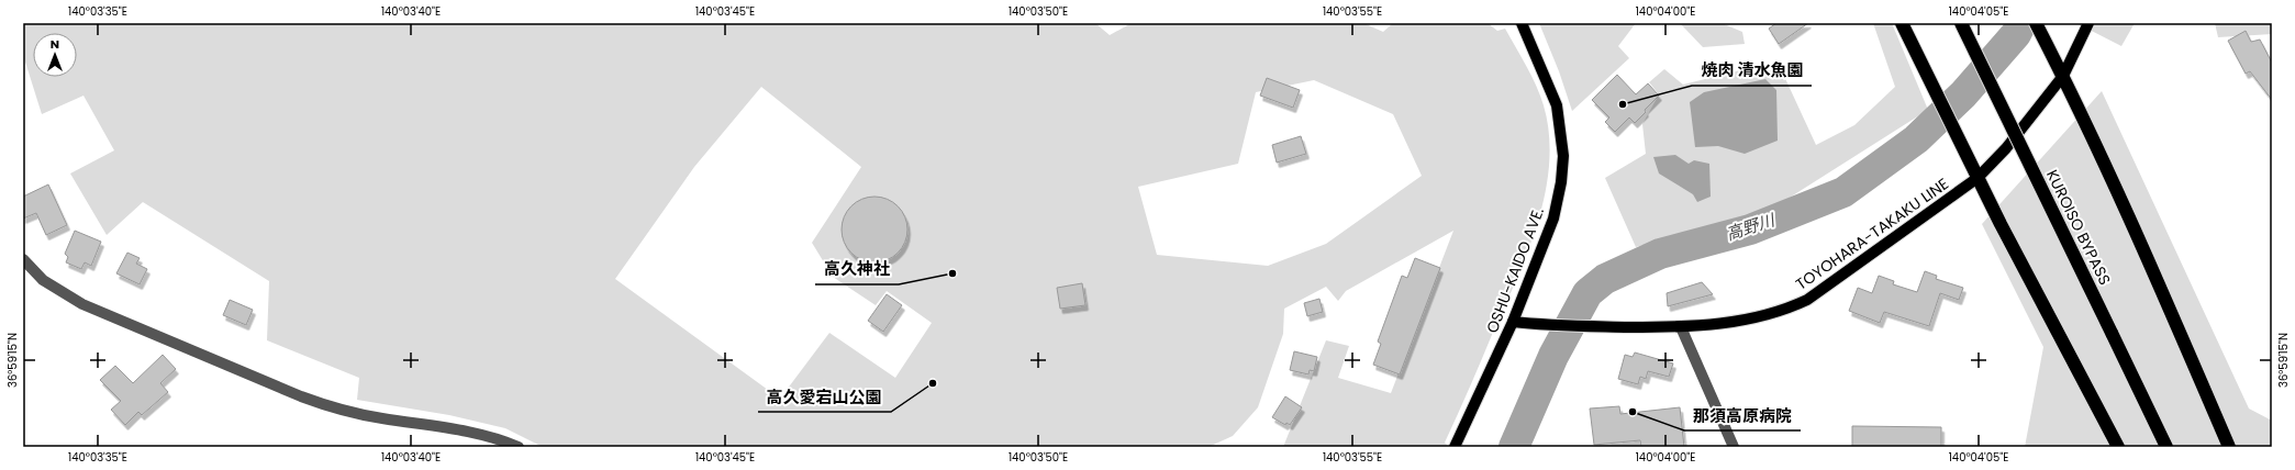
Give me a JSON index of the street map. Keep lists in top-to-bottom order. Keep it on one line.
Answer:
{"streets":{"highway":["KUROISO BYPASS"],"main road":["TOYOHARA-TAKAKU LINE","OSHU-KAIDO AVE."]},"crossings":[["TOYOHARA-TAKAKU LINE","OSHU-KAIDO AVE."]],"water":["高野川"],"places":["焼肉 清水魚園","高久神社","高久愛宕山公園","那須高原病院"],"north":"top","coordinates":["140°03'35\"E","140°03'40\"E","140°03'45\"E","140°03'50\"E","140°03'55\"E","140°04'00\"E","140°04'05\"E","36°59'15\"N"]}
